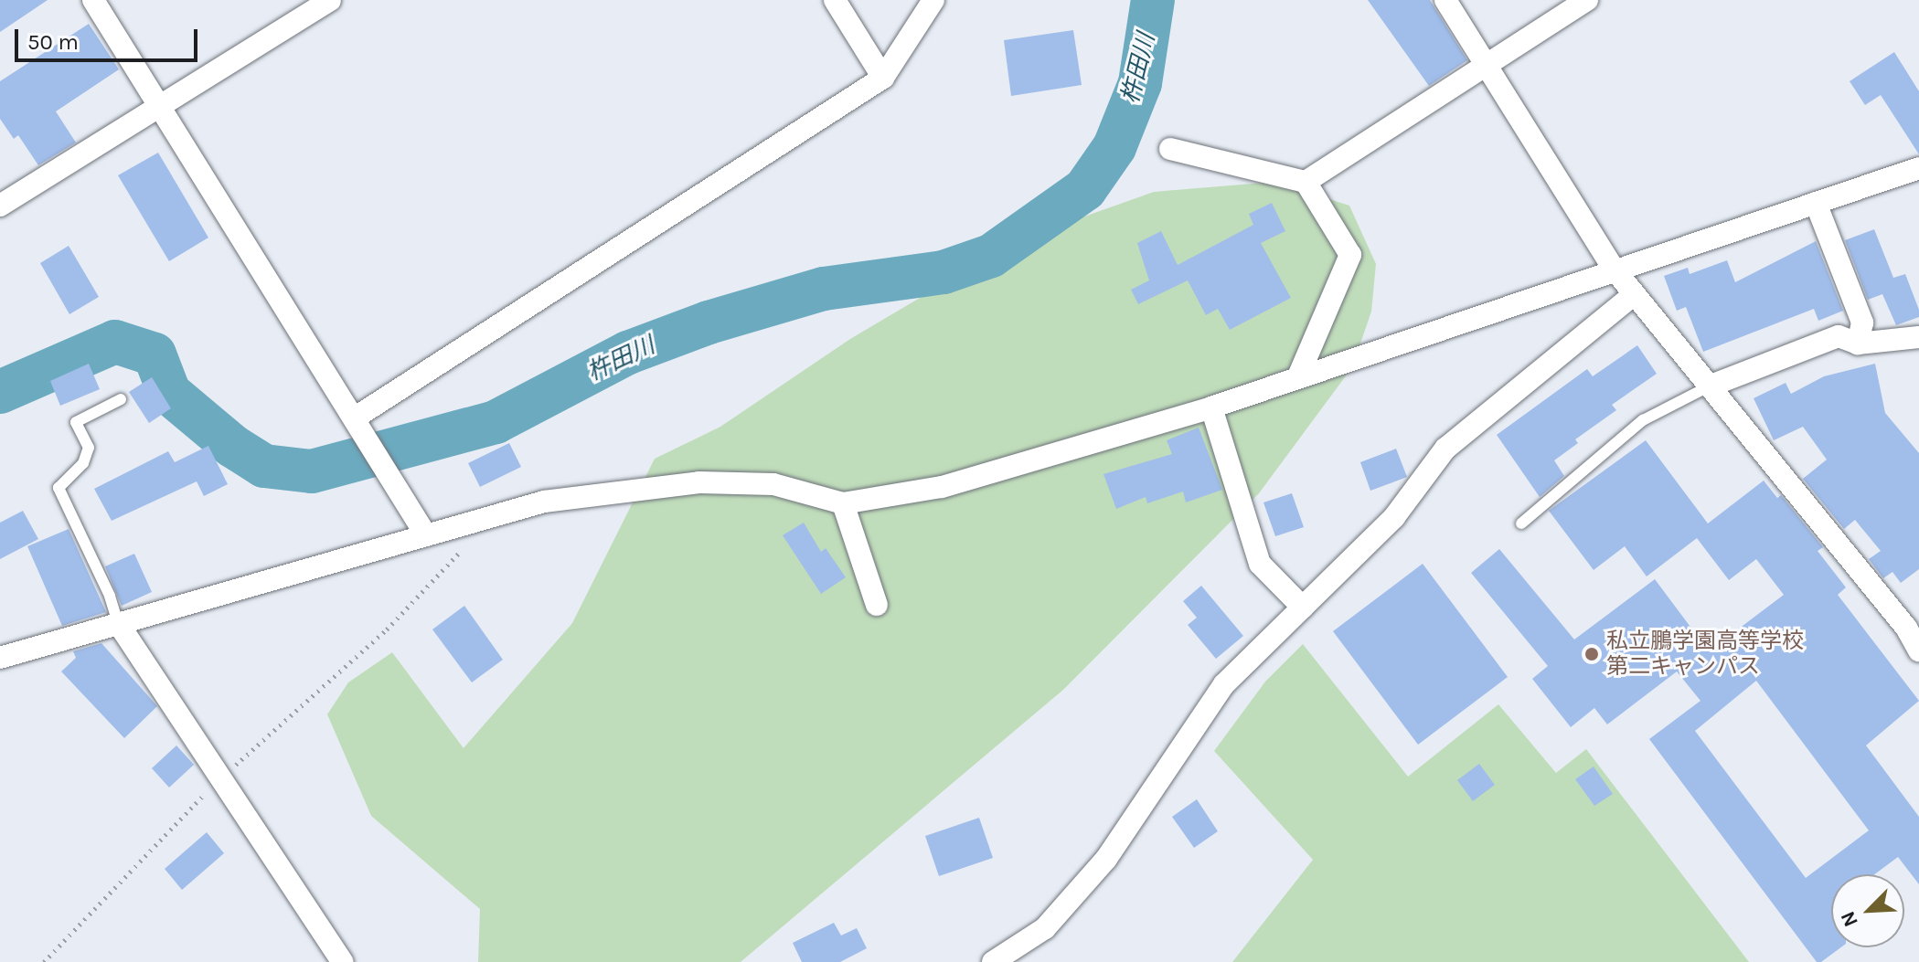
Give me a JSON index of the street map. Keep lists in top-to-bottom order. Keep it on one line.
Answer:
{"water":["杵田川"],"places":["私立鵬学園高等学校 第二キャンパス"],"scale_bar":"50 m","north":"bottom left"}
